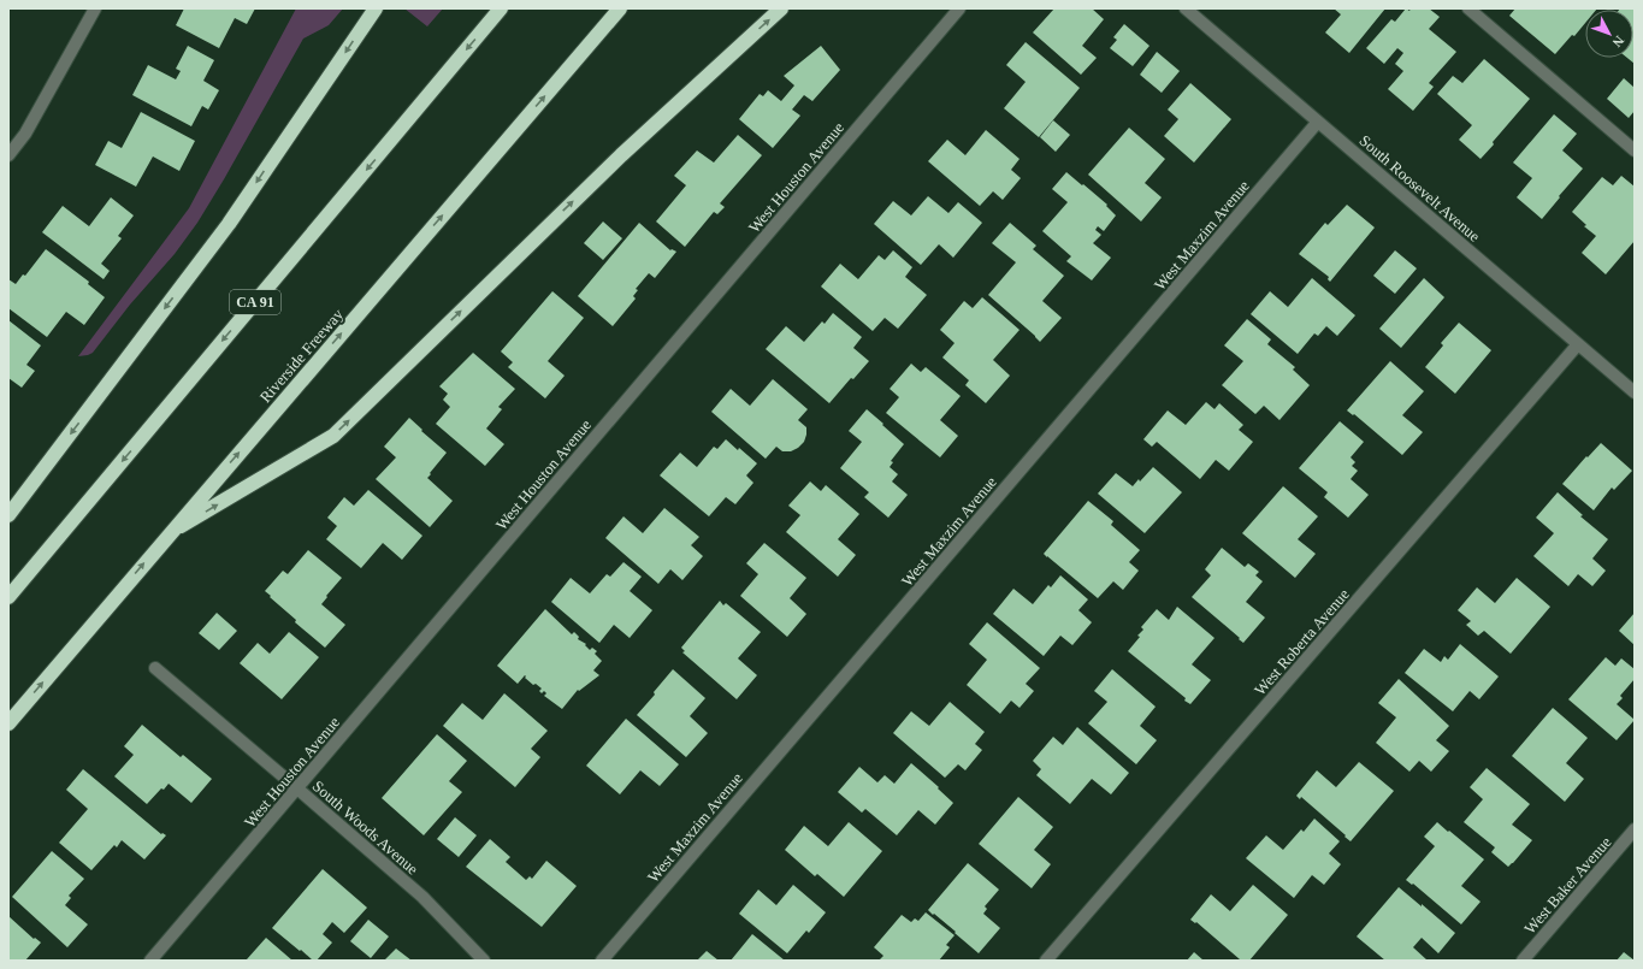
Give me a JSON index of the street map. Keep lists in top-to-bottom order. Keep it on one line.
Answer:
{"streets":{"highway":["CA 91","Riverside Freeway"],"street":["West Houston Avenue","South Roosevelt Avenue","West Maxzim Avenue","West Roberta Avenue","South Woods Avenue","West Baker Avenue"]},"crossings":[["West Houston Avenue","South Woods Avenue"],["South Roosevelt Avenue","West Maxzim Avenue"],["South Roosevelt Avenue","West Roberta Avenue"]],"north":"bottom right"}
